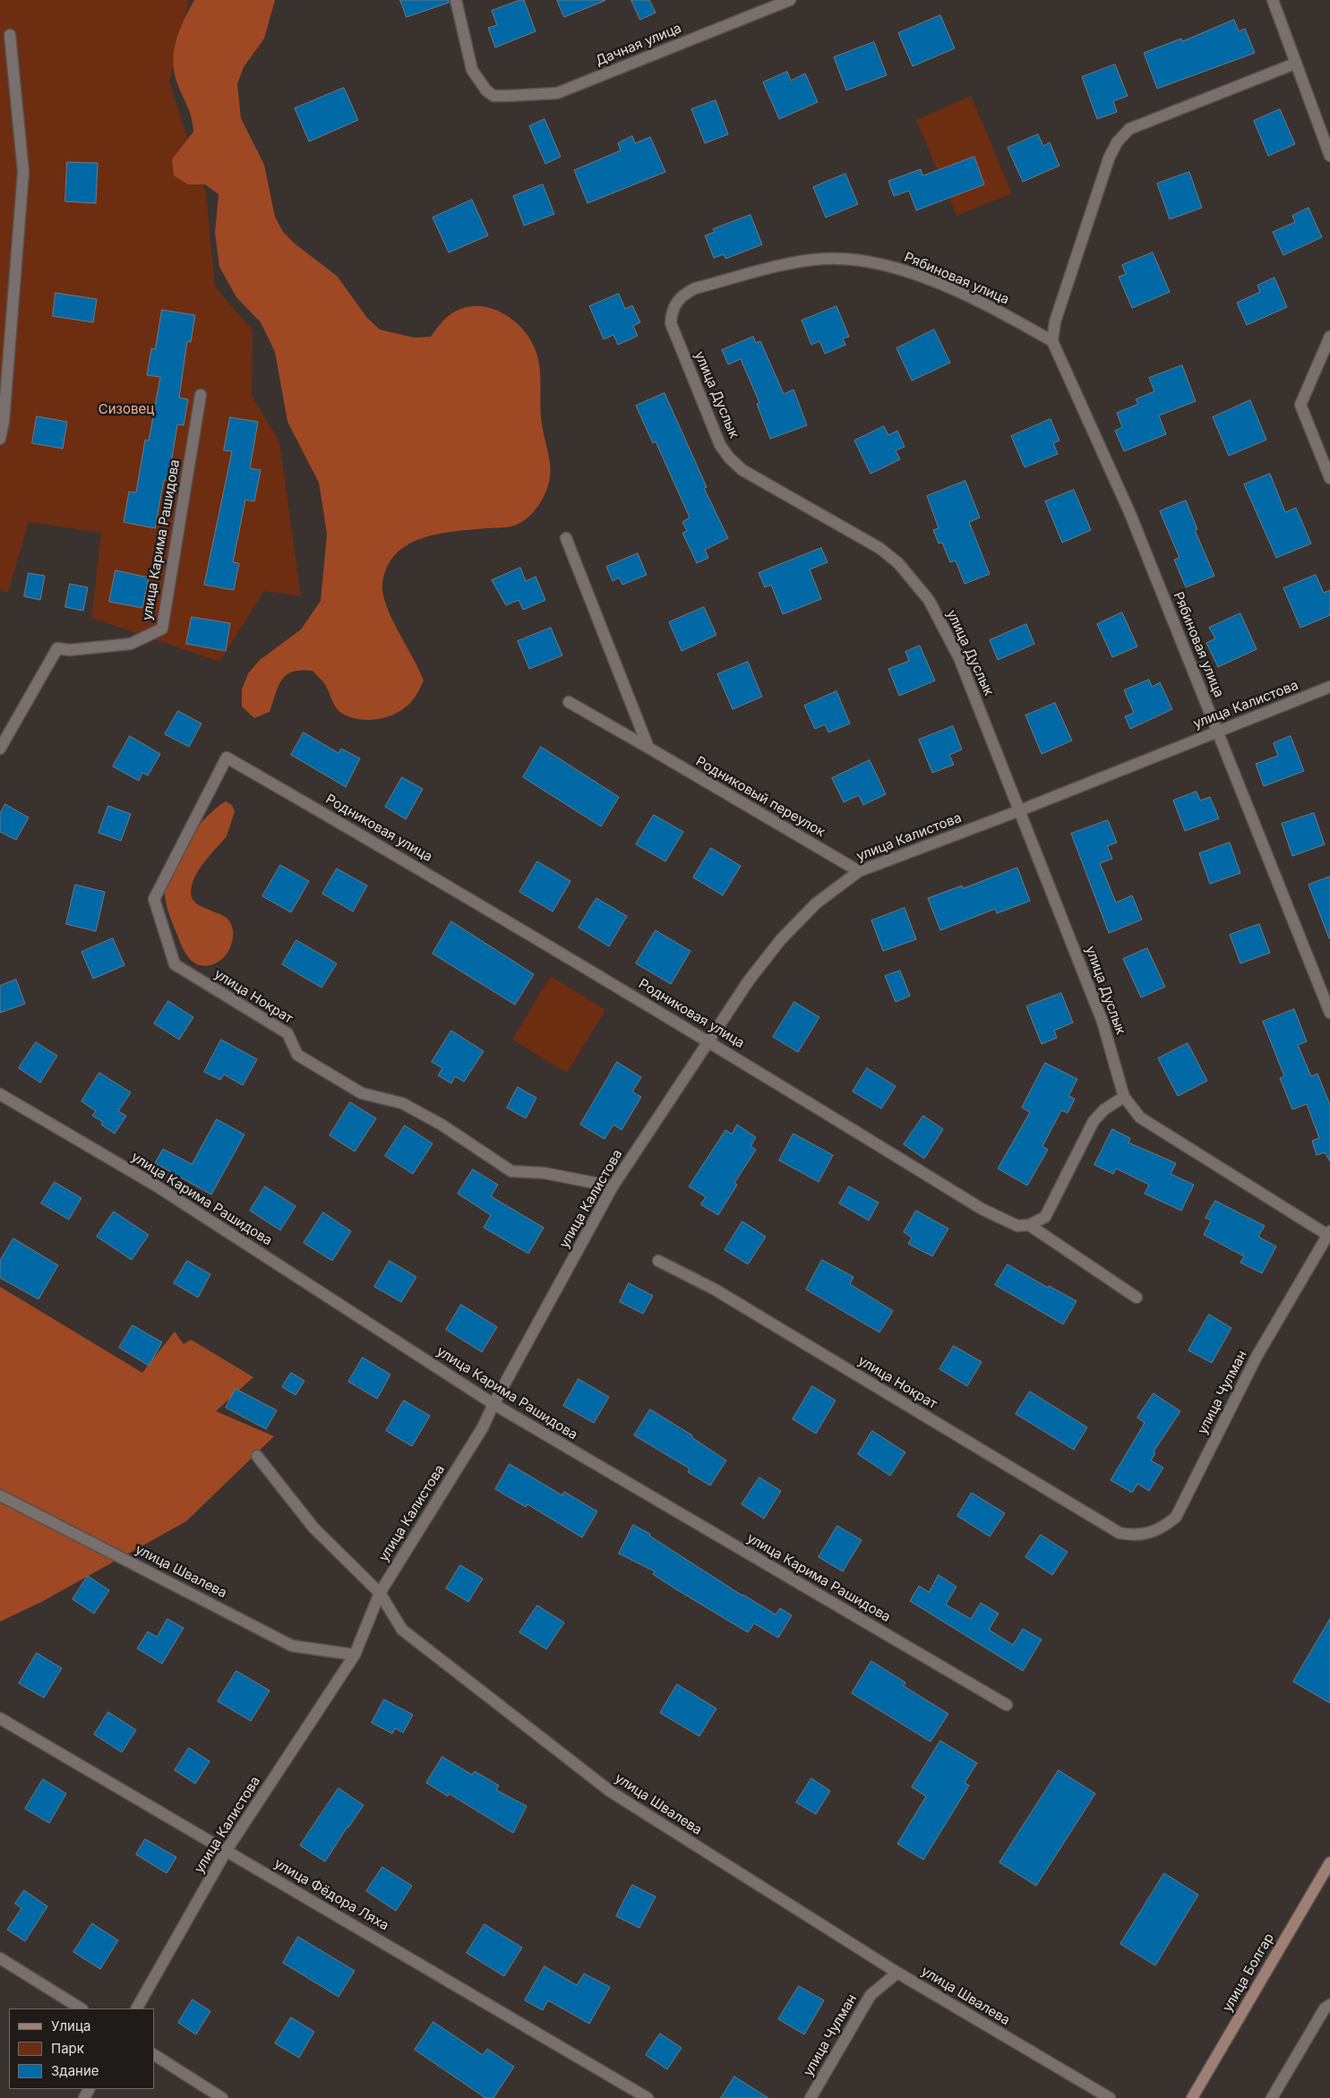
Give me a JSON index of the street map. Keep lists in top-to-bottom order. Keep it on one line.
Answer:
{"streets":{"street":["Дачная улица","Рябиновая улица","улица Дуслык","улица Карима Рашидова","улица Калистова","Родниковый переулок","Родниковая улица","улица Нократ","улица Чулман","улица Швалева","улица Фёдора Ляха","улица Болгар"]},"crossings":[["Рябиновая улица","улица Дуслык"],["Рябиновая улица","улица Калистова"],["улица Дуслык","улица Калистова"],["улица Дуслык","улица Чулман"],["улица Карима Рашидова","улица Калистова"],["улица Калистова","Родниковый переулок"],["улица Калистова","Родниковая улица"],["улица Калистова","улица Нократ"],["улица Калистова","улица Швалева"],["улица Калистова","улица Фёдора Ляха"],["Родниковая улица","улица Нократ"],["улица Нократ","улица Чулман"],["улица Чулман","улица Швалева"]],"parks":["Сизовец"],"legend":["Улица","Парк","Здание"]}
